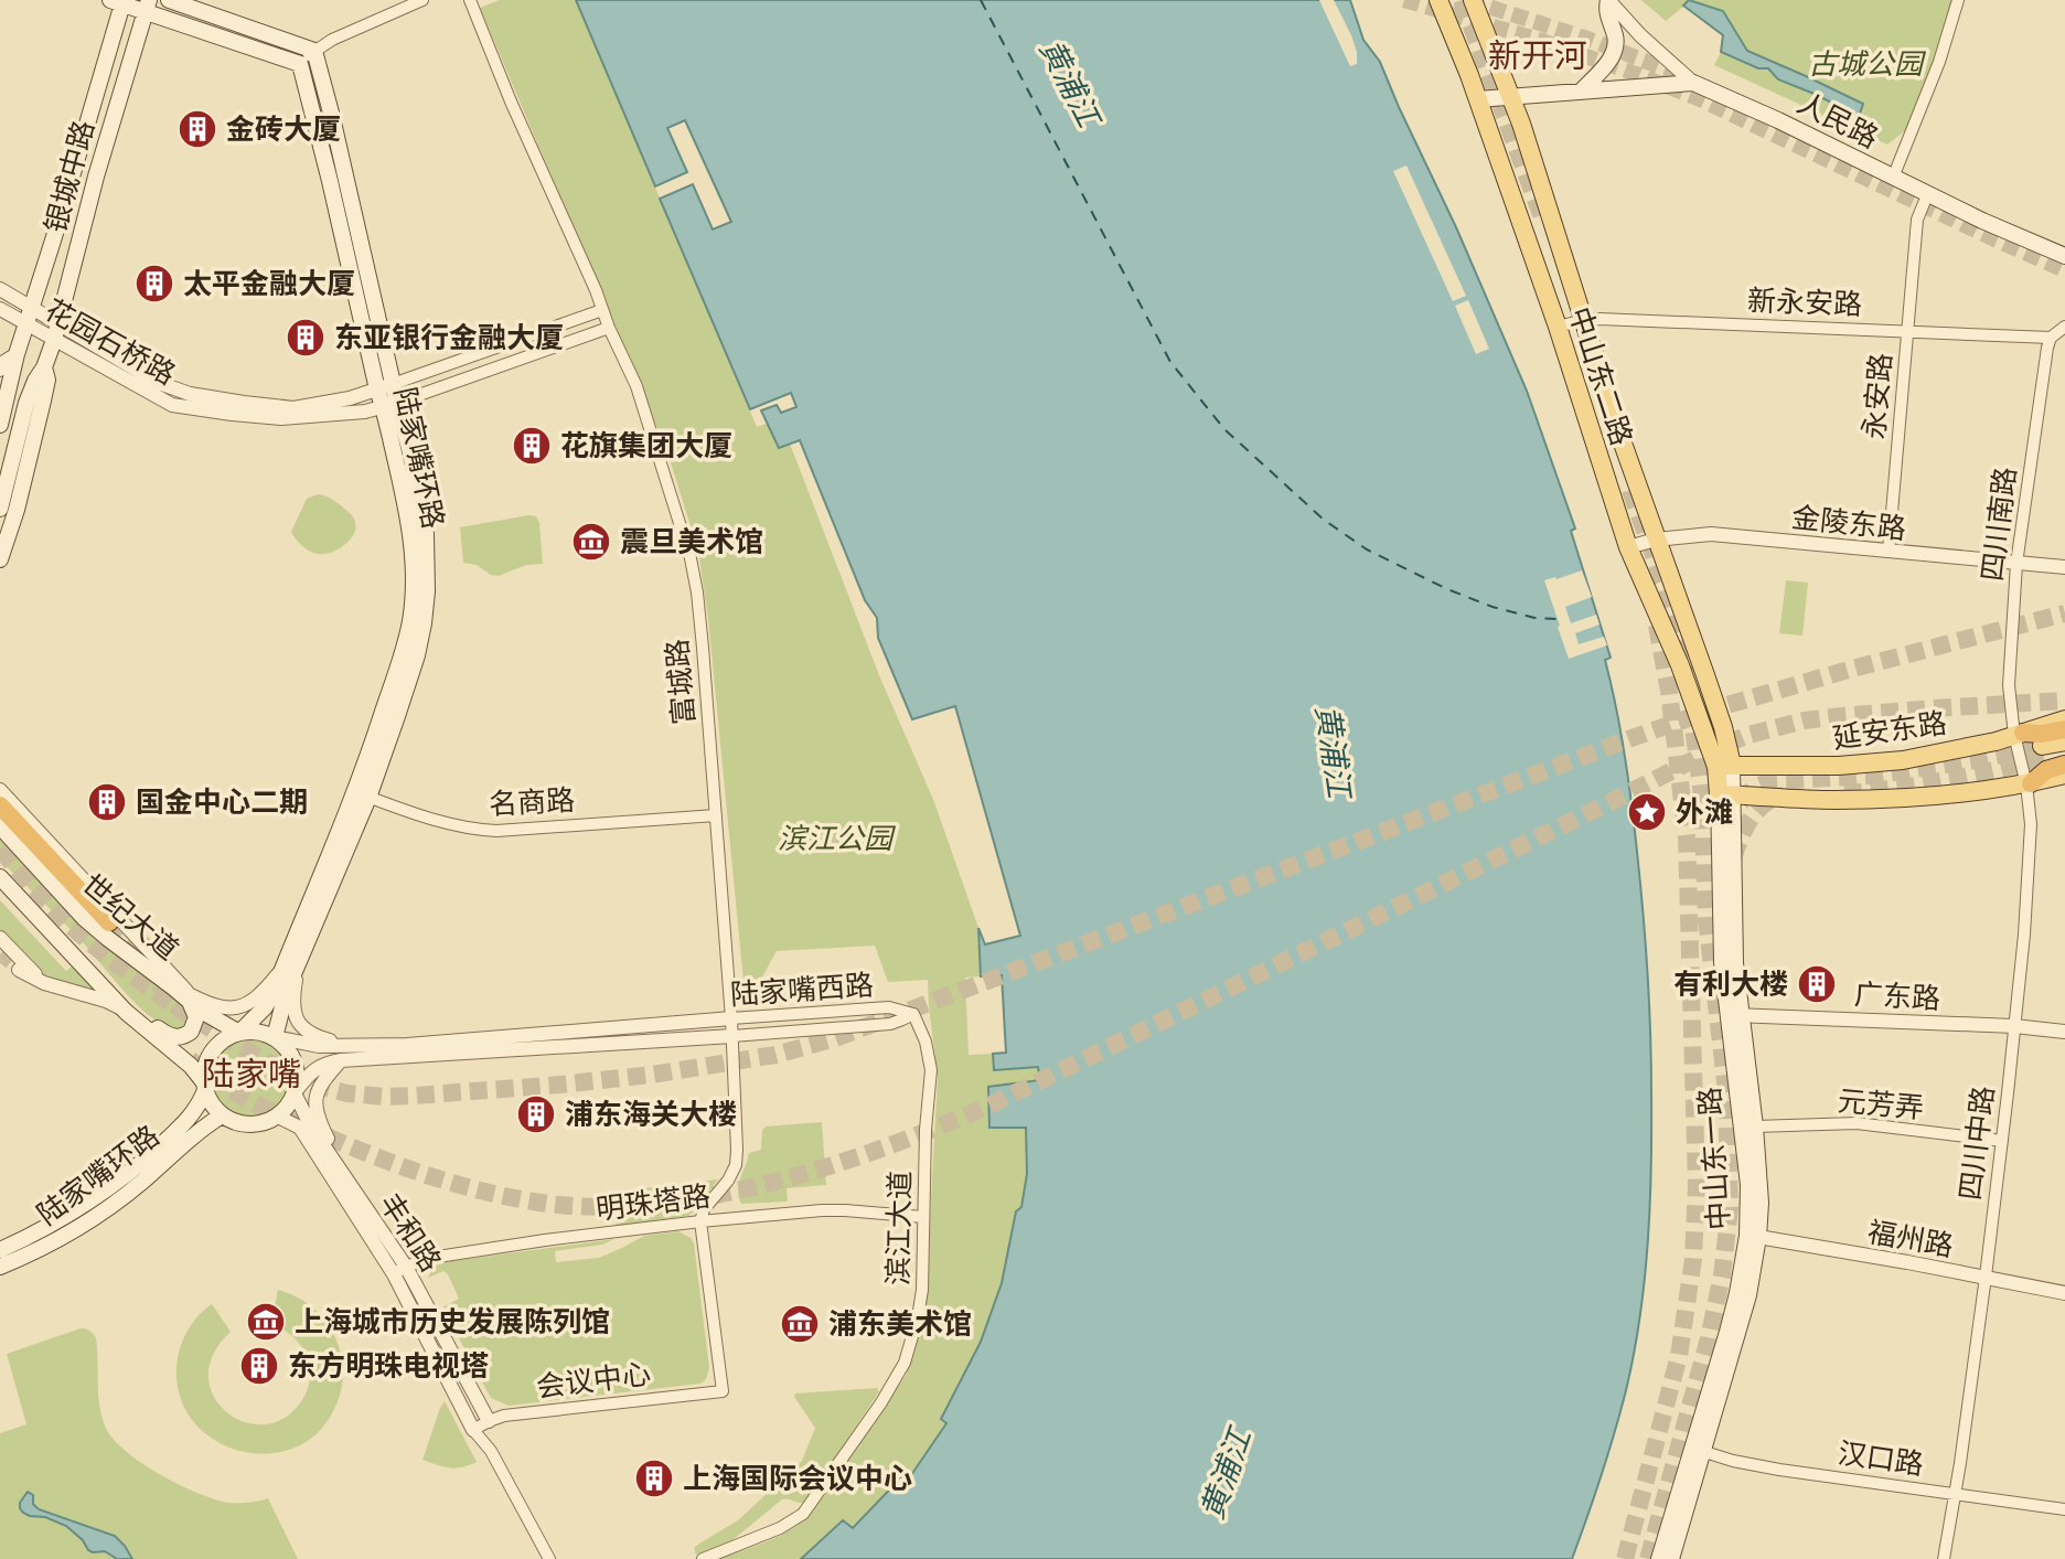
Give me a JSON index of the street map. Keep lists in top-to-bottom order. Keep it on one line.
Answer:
{"streets":{"main road":["人民路","银城中路","中山东二路","陆家嘴环路","延安东路","世纪大道","中山东一路"],"street":["新永安路","花园石桥路","永安路","金陵东路","四川南路","富城路","名商路","陆家嘴西路","广东路","元芳弄","四川中路","明珠塔路","滨江大道","丰和路","福州路","会议中心","汉口路"]},"crossings":[["人民路","永安路"],["银城中路","花园石桥路"],["新永安路","中山东二路"],["新永安路","永安路"],["新永安路","四川南路"],["花园石桥路","陆家嘴环路"],["花园石桥路","富城路"],["中山东二路","金陵东路"],["中山东二路","延安东路"],["永安路","金陵东路"],["陆家嘴环路","名商路"],["陆家嘴环路","世纪大道"],["陆家嘴环路","陆家嘴西路"],["陆家嘴环路","丰和路"],["金陵东路","四川南路"],["四川南路","延安东路"],["四川南路","四川中路"],["富城路","名商路"],["富城路","陆家嘴西路"],["富城路","明珠塔路"],["富城路","会议中心"],["世纪大道","陆家嘴西路"],["世纪大道","丰和路"],["陆家嘴西路","滨江大道"],["陆家嘴西路","丰和路"],["广东路","四川中路"],["广东路","中山东一路"],["元芳弄","四川中路"],["元芳弄","中山东一路"],["四川中路","福州路"],["四川中路","汉口路"],["中山东一路","福州路"],["中山东一路","汉口路"],["明珠塔路","滨江大道"],["明珠塔路","丰和路"],["明珠塔路","会议中心"],["丰和路","会议中心"]],"districts":["新开河","陆家嘴"],"water":["黄浦江"],"parks":["古城公园","滨江公园"],"places":{"building":["金砖大厦","太平金融大厦","东亚银行金融大厦","花旗集团大厦","国金中心二期","有利大楼","浦东海关大楼","东方明珠电视塔","上海国际会议中心"],"museum":["震旦美术馆","上海城市历史发展陈列馆","浦东美术馆"],"place":["外滩"]}}
